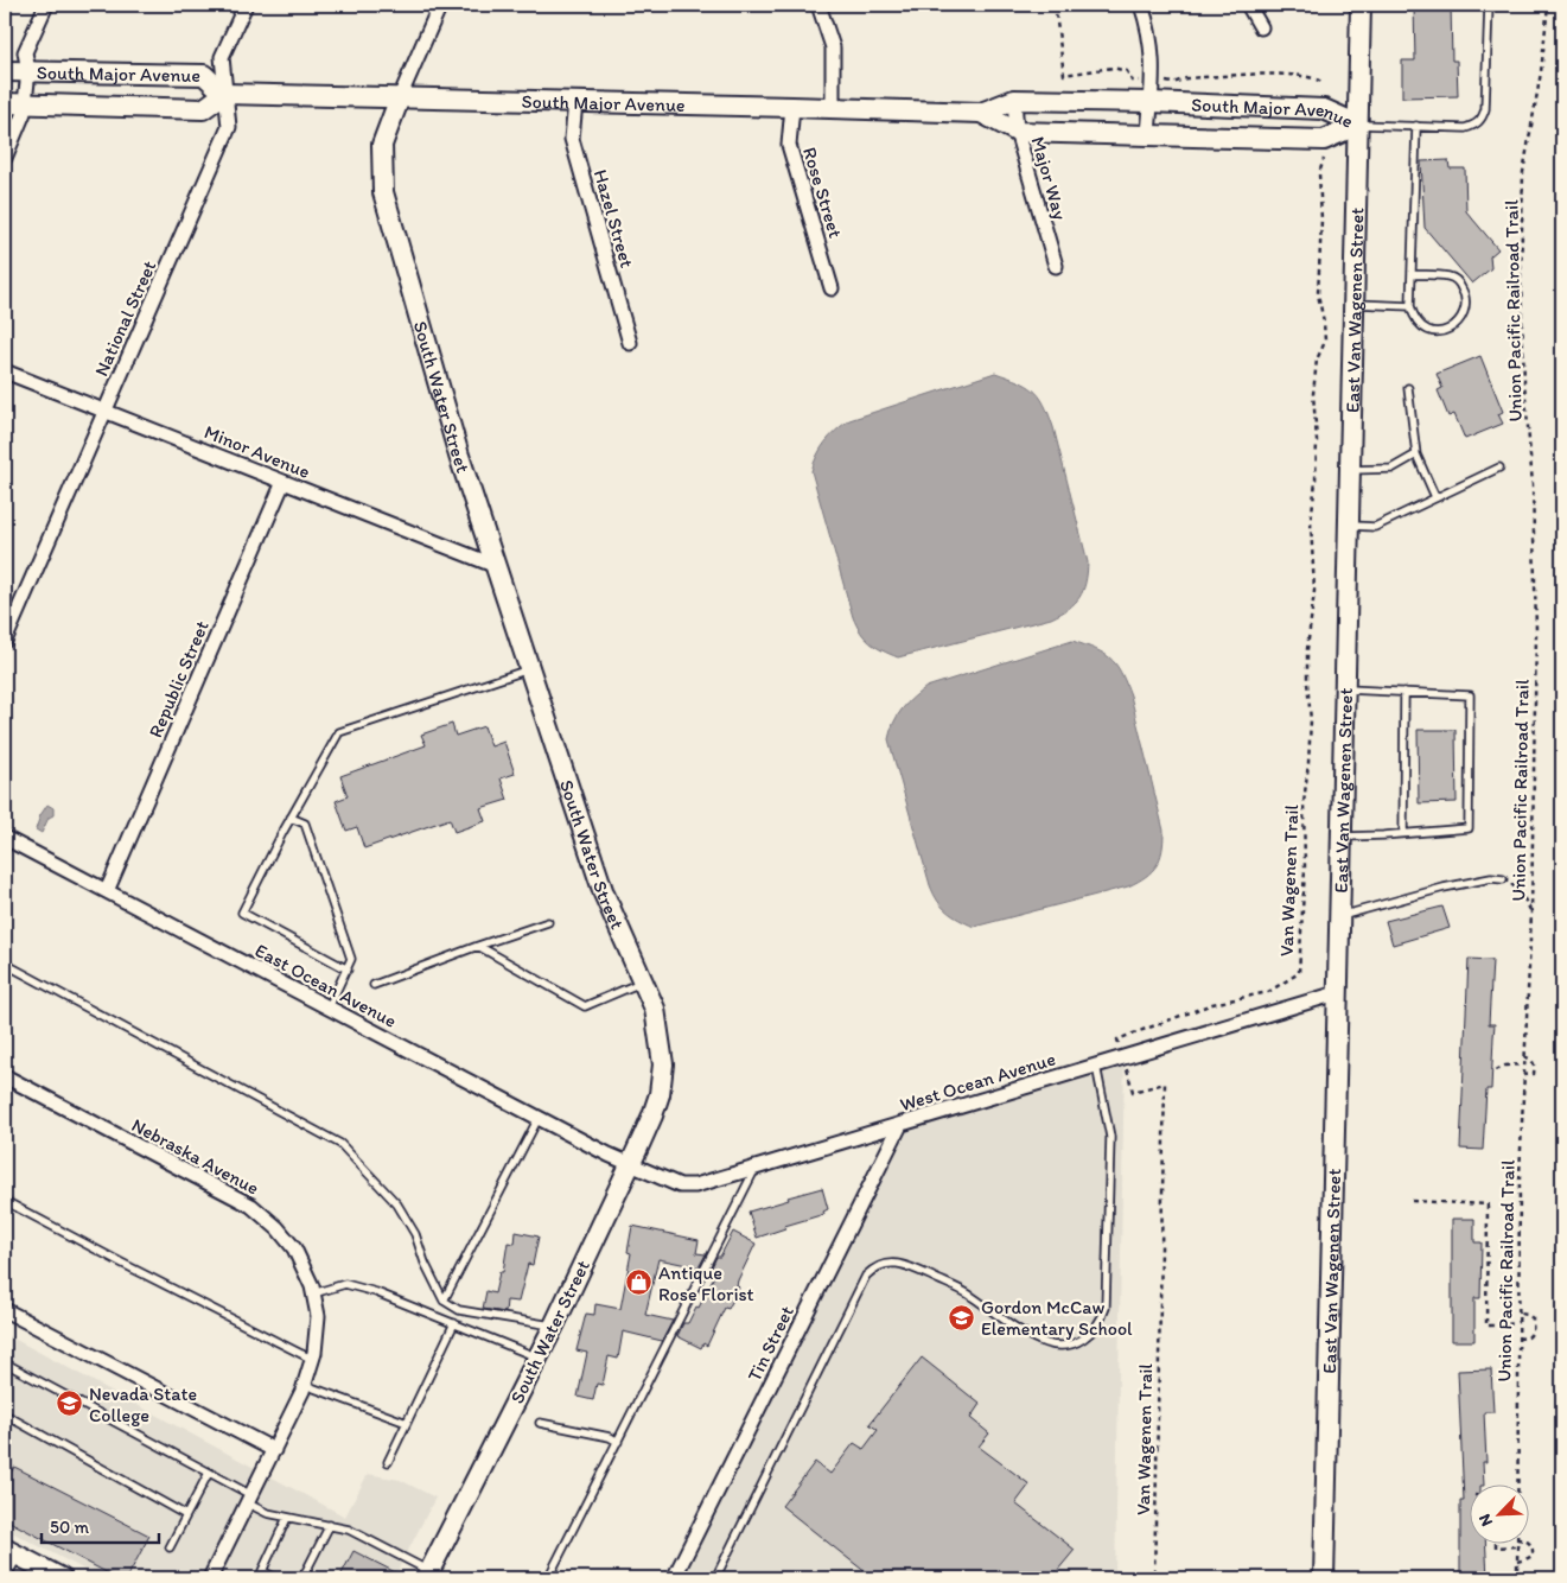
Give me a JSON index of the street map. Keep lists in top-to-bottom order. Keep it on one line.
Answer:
{"streets":{"main road":["South Major Avenue","East Van Wagenen Street","South Water Street"],"street":["Major Way","Rose Street","Hazel Street","National Street","Minor Avenue","Republic Street","East Ocean Avenue","West Ocean Avenue","Nebraska Avenue","Tin Street"],"path":["Union Pacific Railroad Trail","Van Wagenen Trail"]},"crossings":[["South Major Avenue","Major Way"],["South Major Avenue","Rose Street"],["South Major Avenue","Hazel Street"],["South Major Avenue","East Van Wagenen Street"],["South Major Avenue","National Street"],["South Major Avenue","South Water Street"],["East Van Wagenen Street","West Ocean Avenue"],["National Street","Minor Avenue"],["South Water Street","Minor Avenue"],["South Water Street","East Ocean Avenue"],["South Water Street","West Ocean Avenue"],["Minor Avenue","Republic Street"],["Republic Street","East Ocean Avenue"],["Van Wagenen Trail","West Ocean Avenue"],["East Ocean Avenue","West Ocean Avenue"],["West Ocean Avenue","Tin Street"]],"places":{"shop":["Antique Rose Florist"],"school or university":["Gordon McCaw Elementary School","Nevada State College"]},"scale_bar":"50 m","north":"bottom left"}
